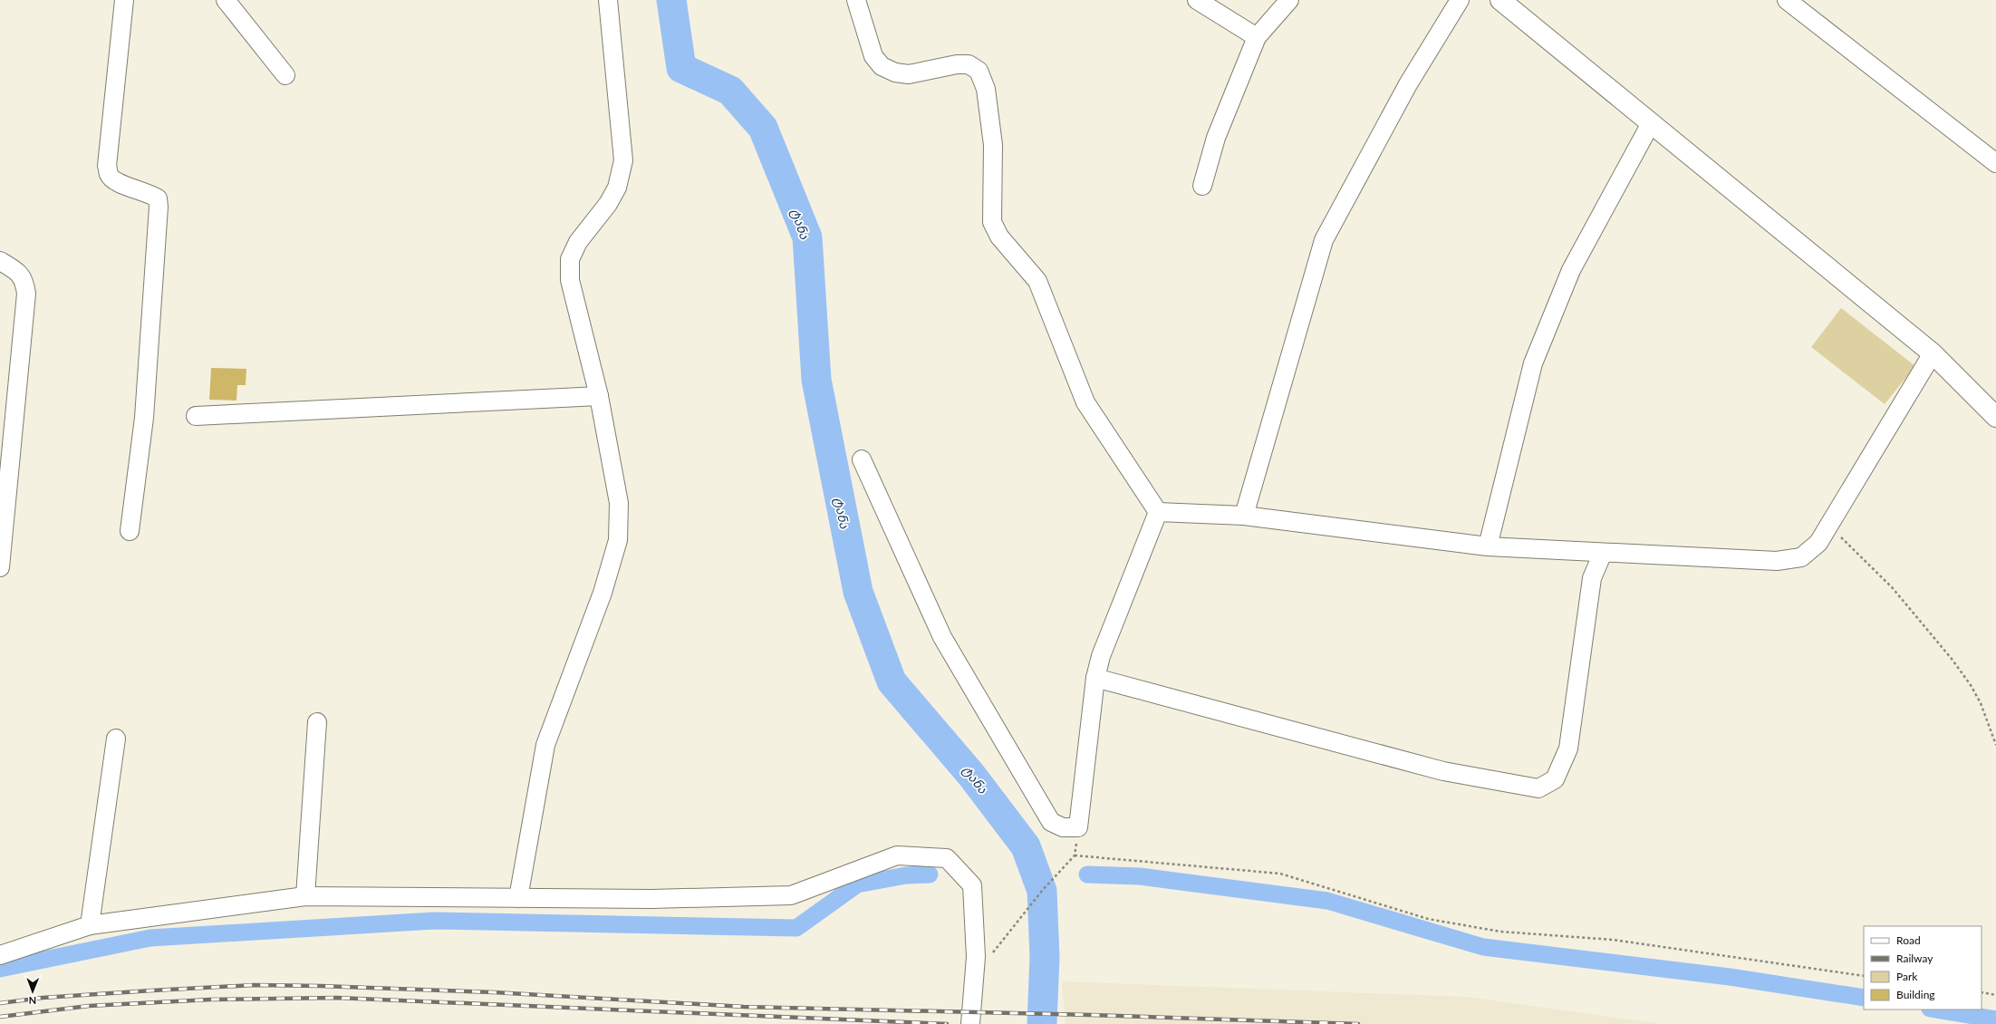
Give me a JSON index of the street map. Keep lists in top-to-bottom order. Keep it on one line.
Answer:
{"water":["ტანა"],"legend":["Road","Railway","Park","Building"],"north":"bottom"}
